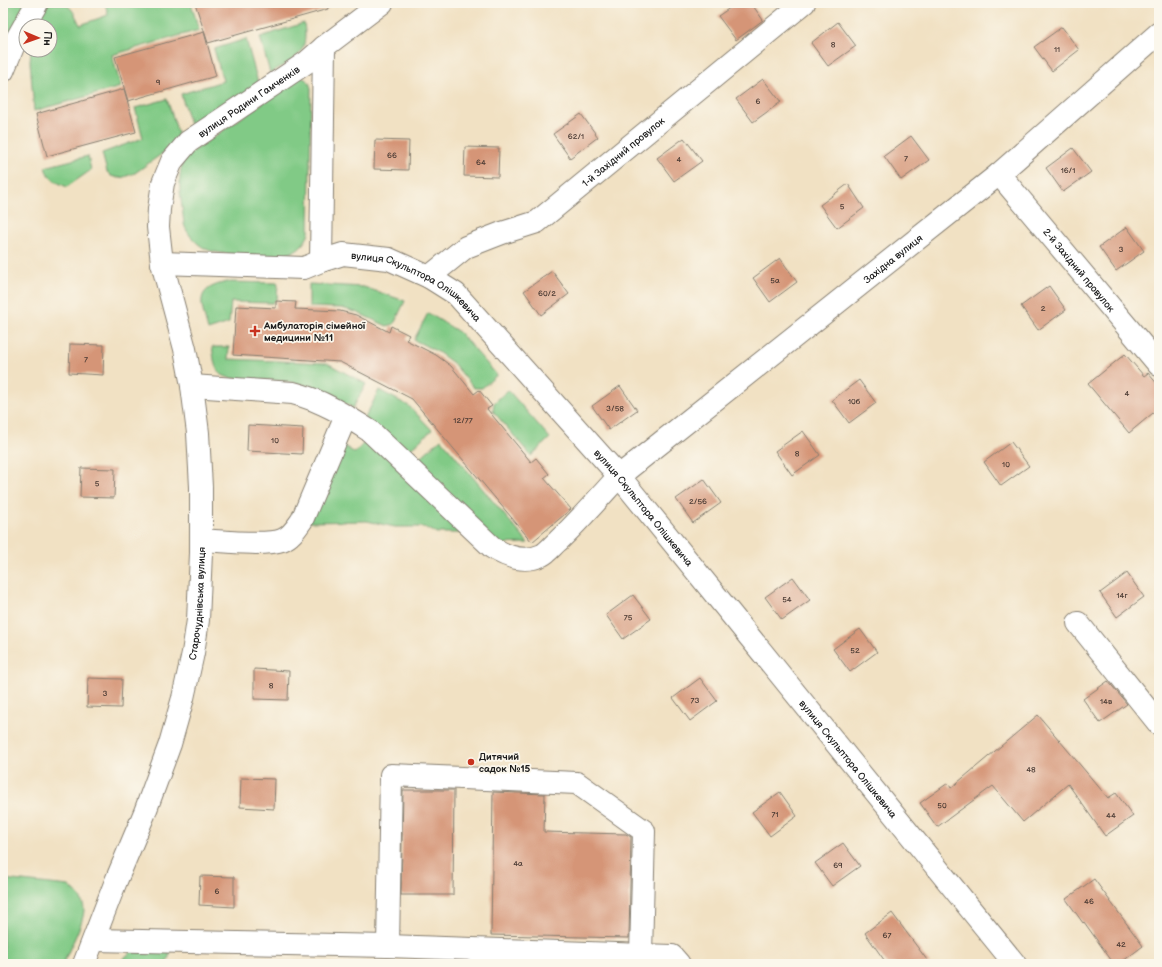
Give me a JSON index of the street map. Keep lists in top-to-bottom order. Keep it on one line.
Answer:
{"streets":{"street":["вулиця Родини Гамченків","1-й Західний провулок","Західна вулиця","2-й Західний провулок","вулиця Скульптора Олішкевича","Старочуднівська вулиця"]},"crossings":[["вулиця Родини Гамченків","Старочуднівська вулиця"],["1-й Західний провулок","вулиця Скульптора Олішкевича"],["Західна вулиця","2-й Західний провулок"],["Західна вулиця","вулиця Скульптора Олішкевича"],["Західна вулиця","Старочуднівська вулиця"],["вулиця Скульптора Олішкевича","Старочуднівська вулиця"]],"places":{"health":["Амбулаторія сімейної медицини №11"],"other":["Дитячий садок №15"]},"house_numbers":["8","11","9","6","62/1","66","7","4","64","16/1","5","3","5а","60/2","2","7","4","10б","3/58","12/77","10","8","10","5","2/56","14г","54","75","52","8","3","73","14в","48","50","71","44","4а","69","6","46","67","42"],"north":"right"}
